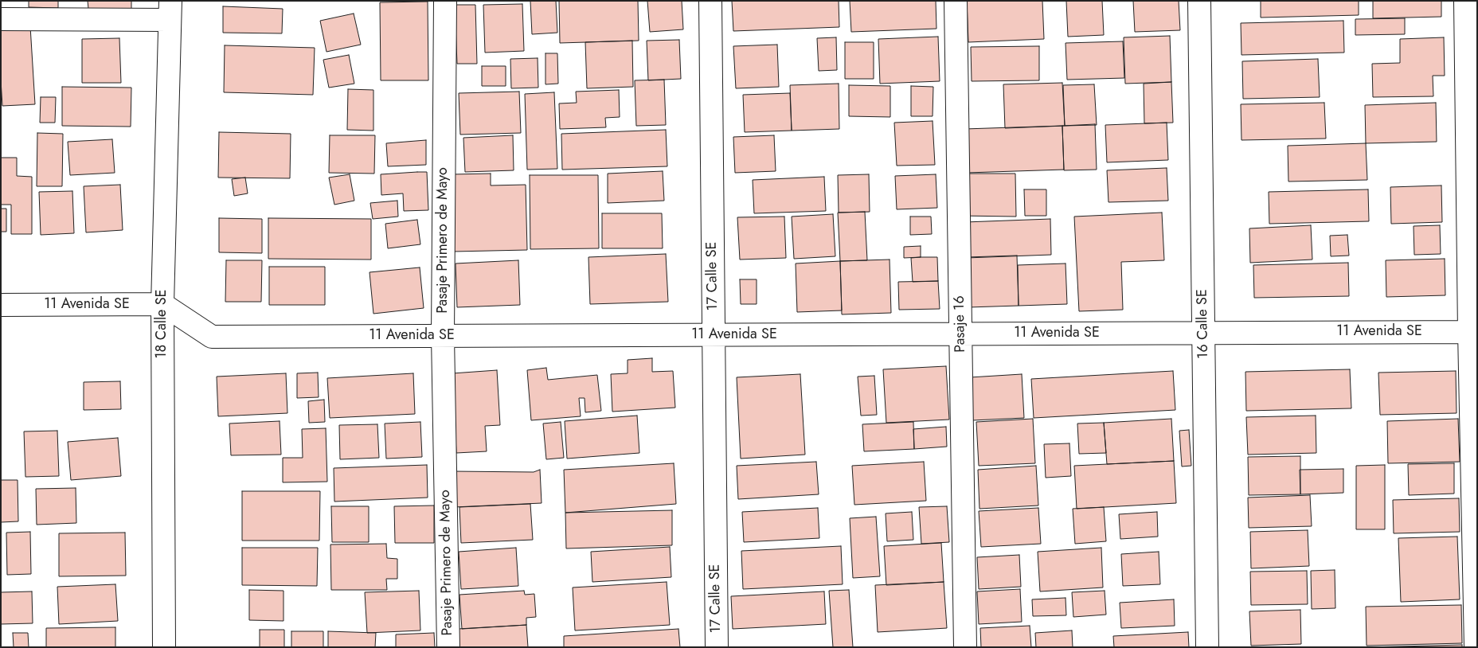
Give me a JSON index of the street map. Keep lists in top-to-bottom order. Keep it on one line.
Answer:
{"streets":{"street":["Pasaje Primero de Mayo","17 Calle SE","11 Avenida SE","18 Calle SE","Pasaje 16","16 Calle SE"]},"crossings":[["Pasaje Primero de Mayo","11 Avenida SE"],["17 Calle SE","11 Avenida SE"],["11 Avenida SE","18 Calle SE"],["11 Avenida SE","Pasaje 16"],["11 Avenida SE","16 Calle SE"]]}
